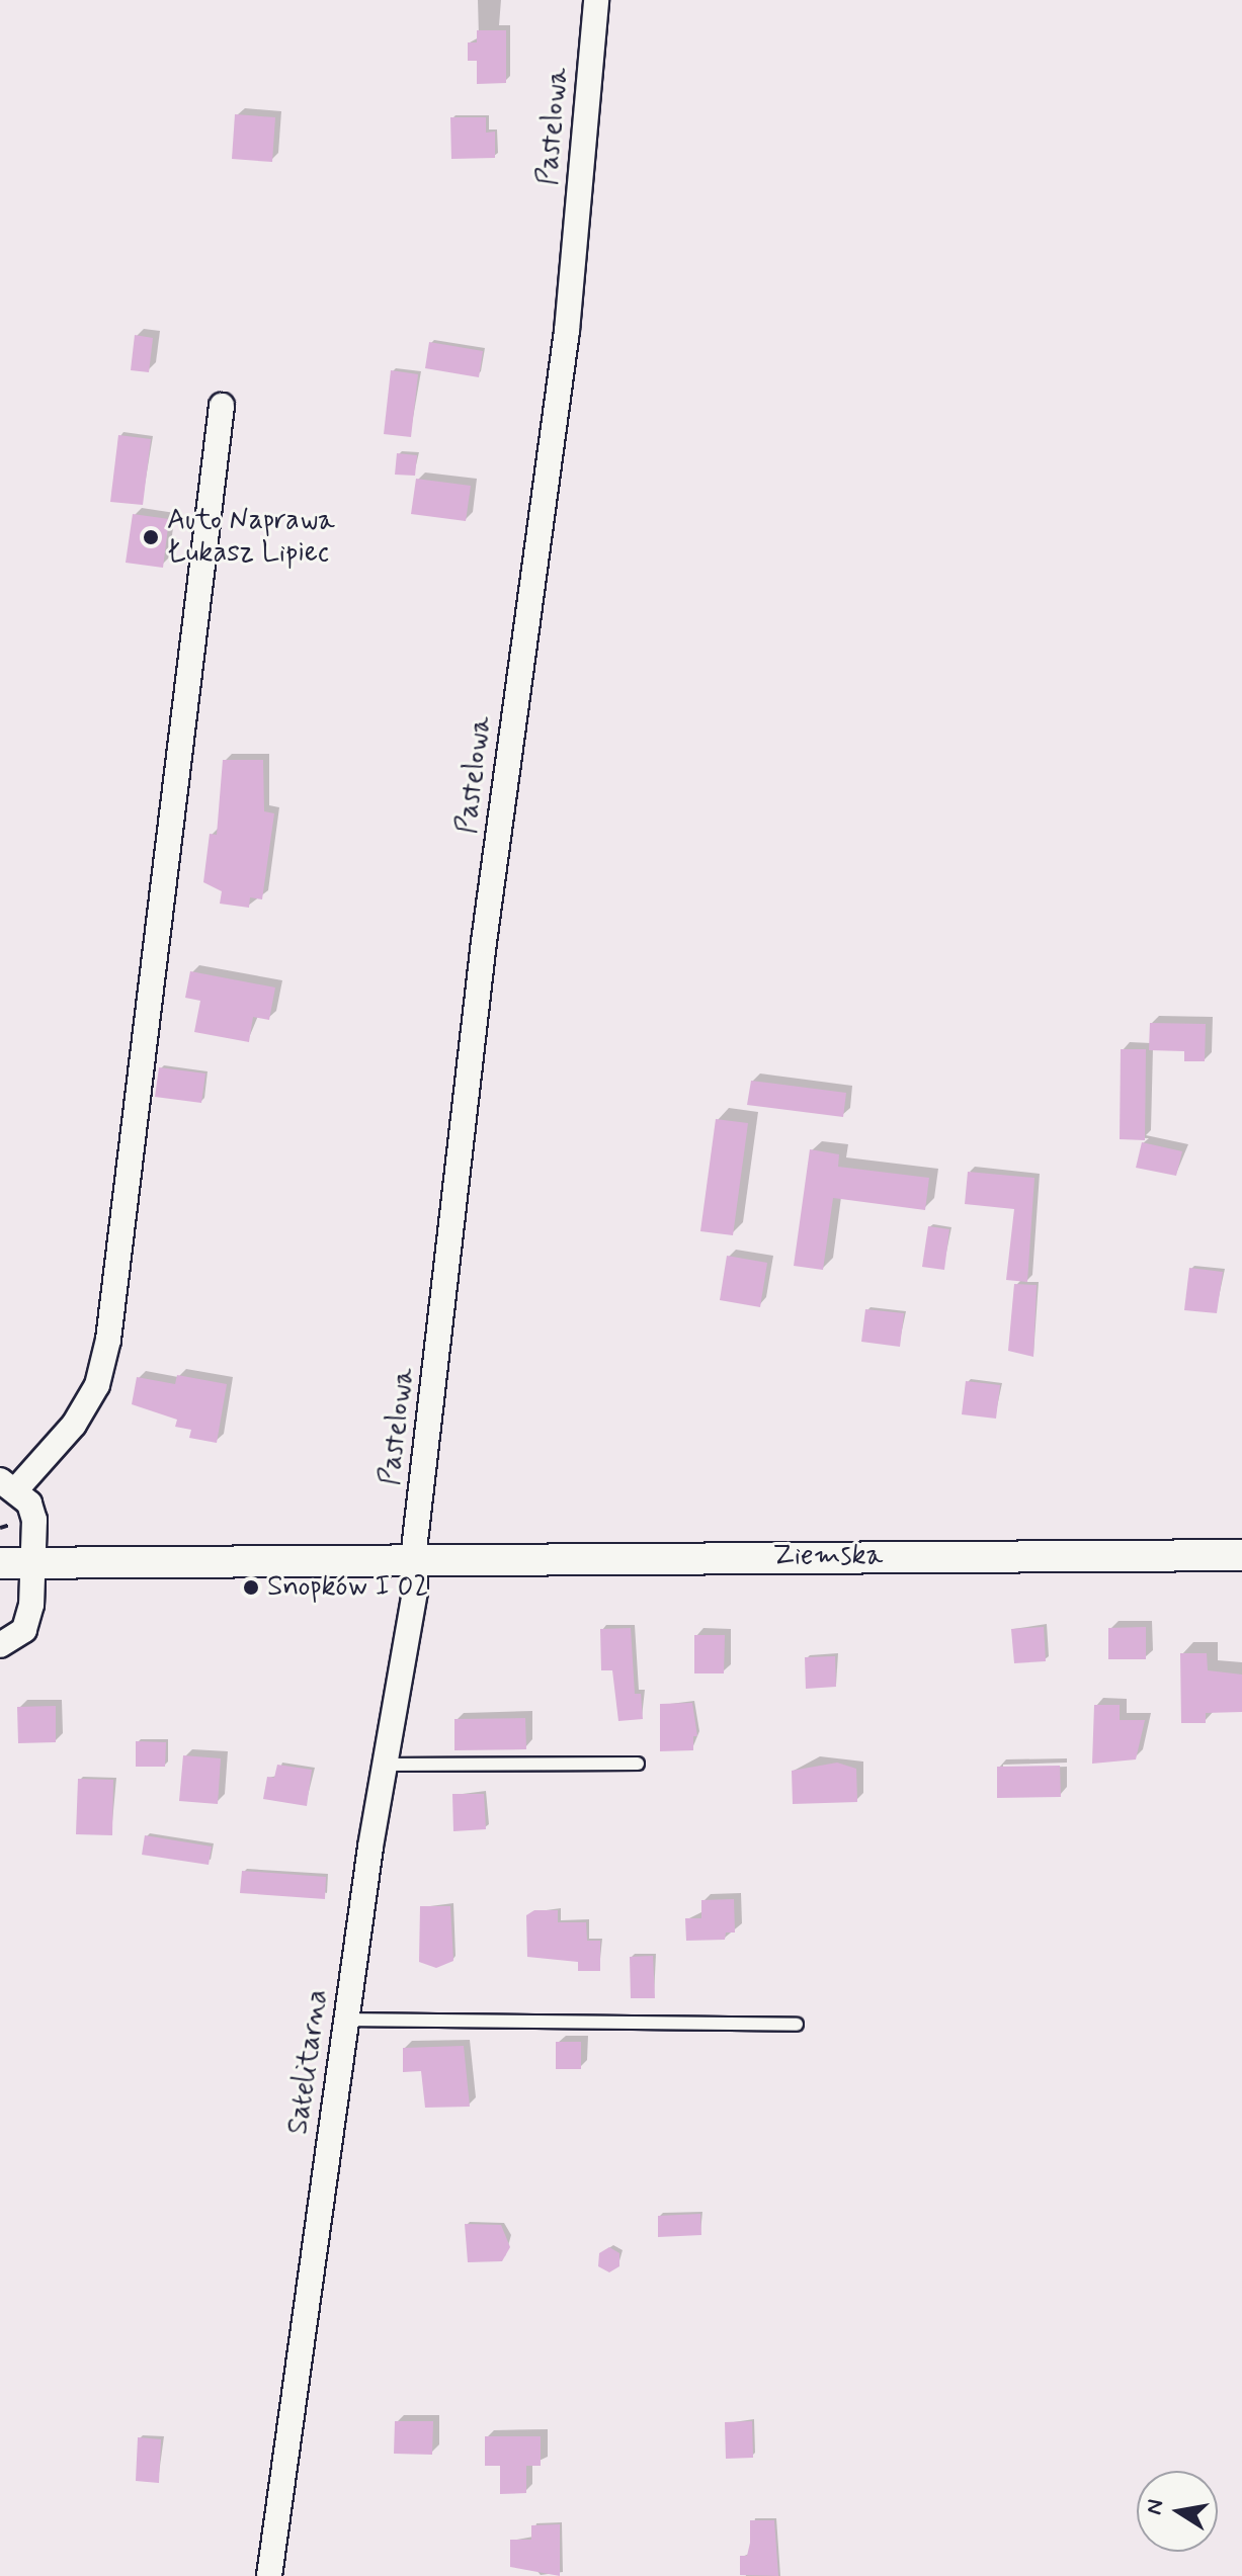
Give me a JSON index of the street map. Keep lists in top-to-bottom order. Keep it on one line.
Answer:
{"streets":{"street":["Pastelowa","Ziemska","Satelitarna"]},"crossings":[["Pastelowa","Ziemska"],["Pastelowa","Satelitarna"],["Ziemska","Satelitarna"]],"places":["Auto Naprawa Łukasz Lipiec","Snopków I 02"],"north":"left"}
